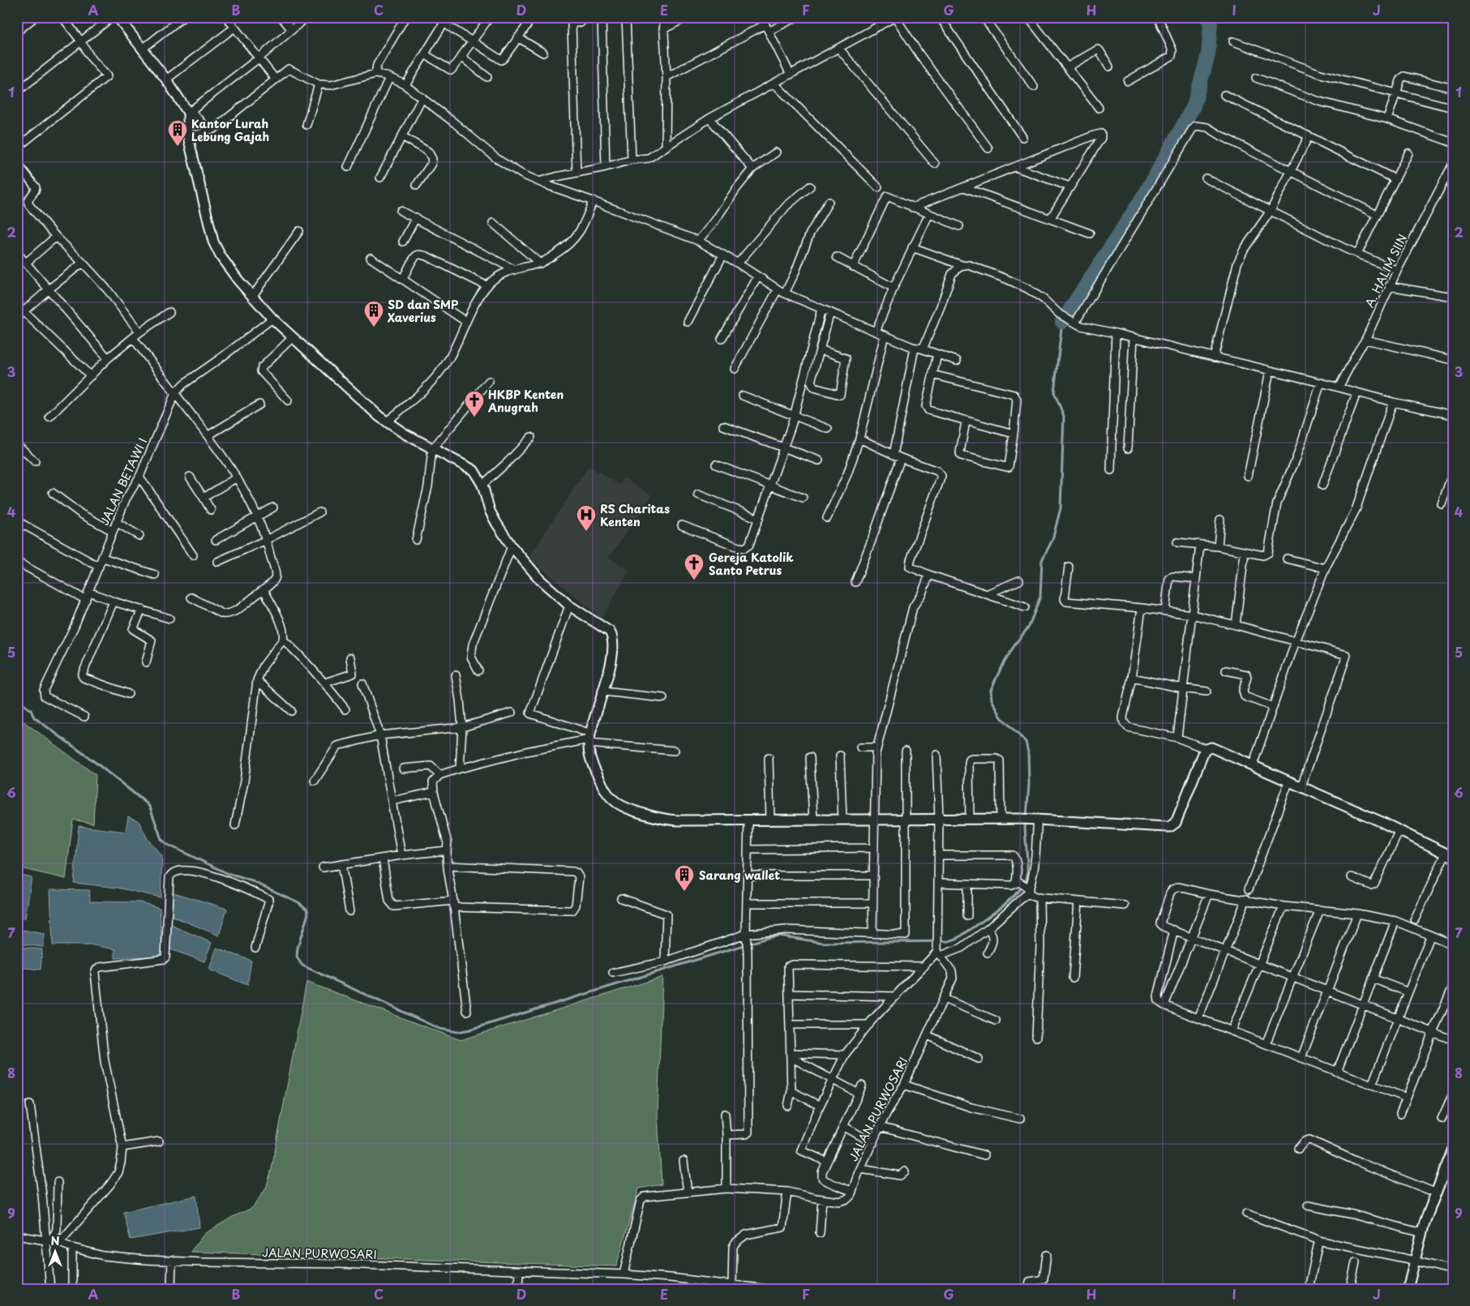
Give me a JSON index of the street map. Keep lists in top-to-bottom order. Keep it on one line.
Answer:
{"streets":{"street":["A. HALIM SIIN","JALAN BETAWI I","JALAN PURWOSARI"]},"places":{"building":["Kantor Lurah Lebung Gajah","SD dan SMP Xaverius","Sarang wallet"],"church":["HKBP Kenten Anugrah","Gereja Katolik Santo Petrus"],"hospital":["RS Charitas Kenten"]},"north":"top","grid":{"columns":["A","B","C","D","E","F","G","H","I","J"],"rows":["1","2","3","4","5","6","7","8","9"]}}
